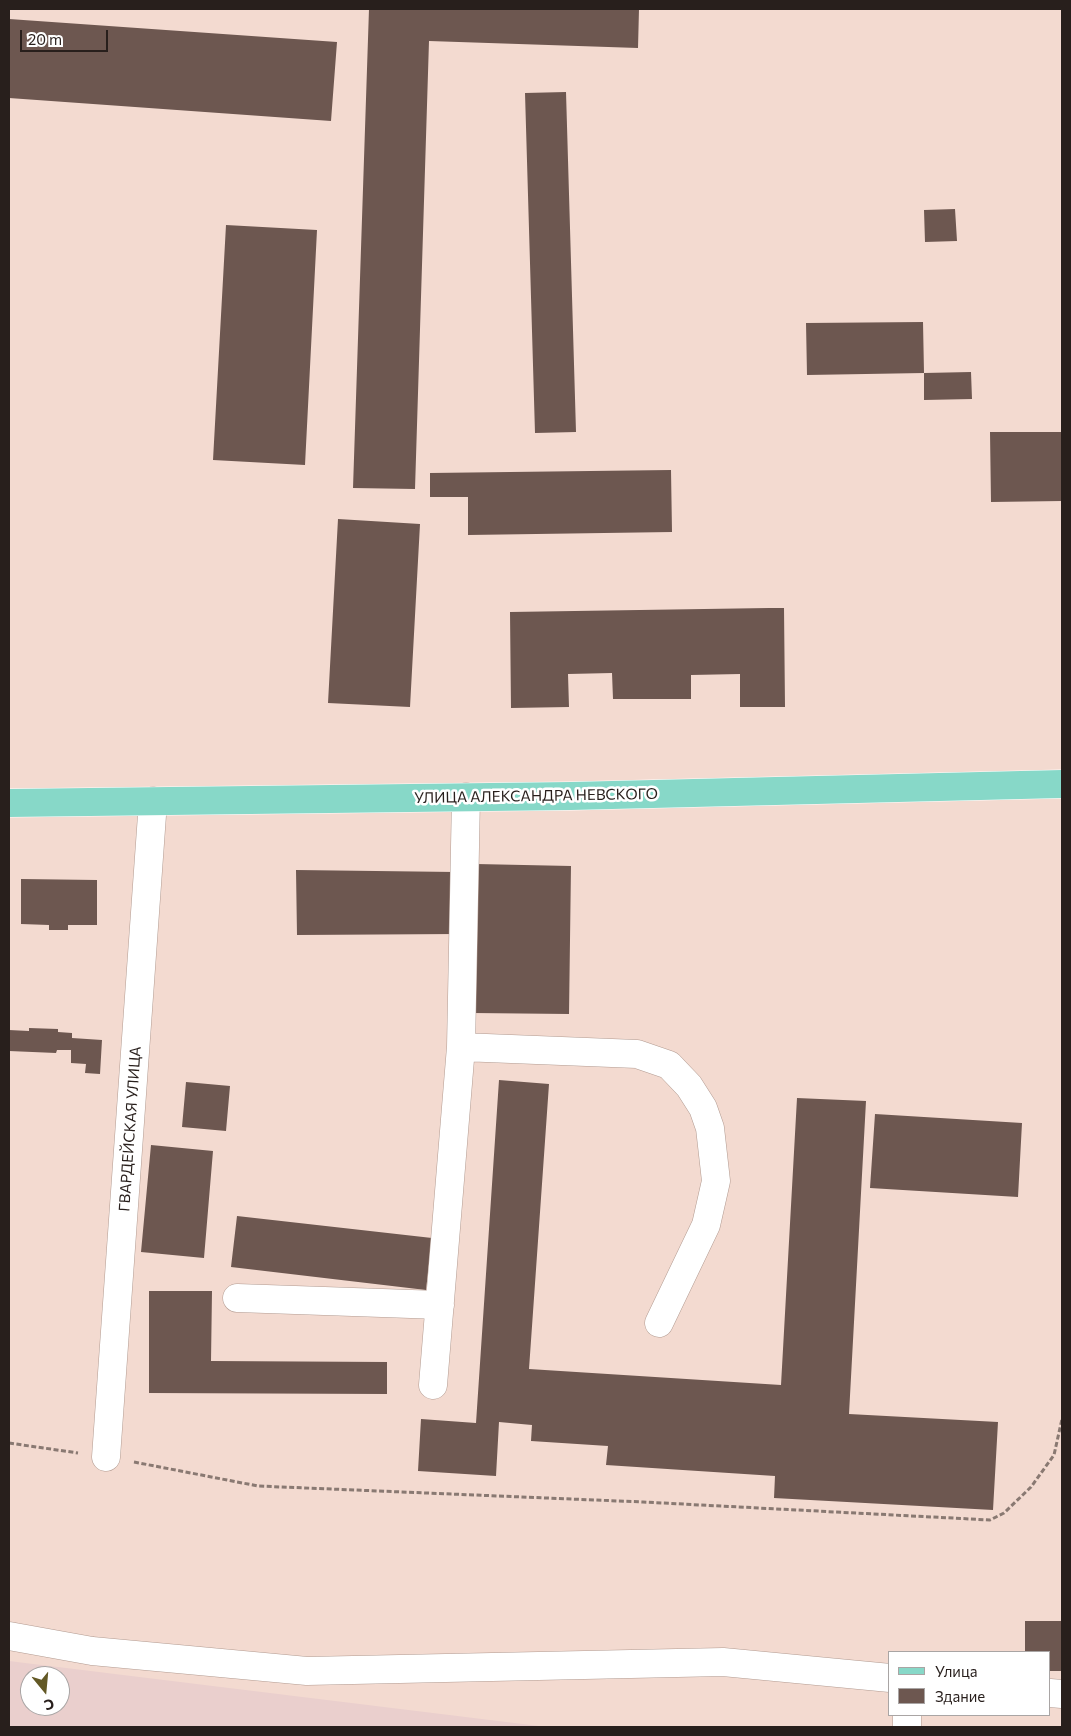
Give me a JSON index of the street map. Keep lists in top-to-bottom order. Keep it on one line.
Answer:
{"streets":{"main road":["УЛИЦА АЛЕКСАНДРА НЕВСКОГО"],"street":["ГВАРДЕЙСКАЯ УЛИЦА"]},"crossings":[["УЛИЦА АЛЕКСАНДРА НЕВСКОГО","ГВАРДЕЙСКАЯ УЛИЦА"]],"legend":["Улица","Здание"],"scale_bar":"20 m","north":"bottom"}
